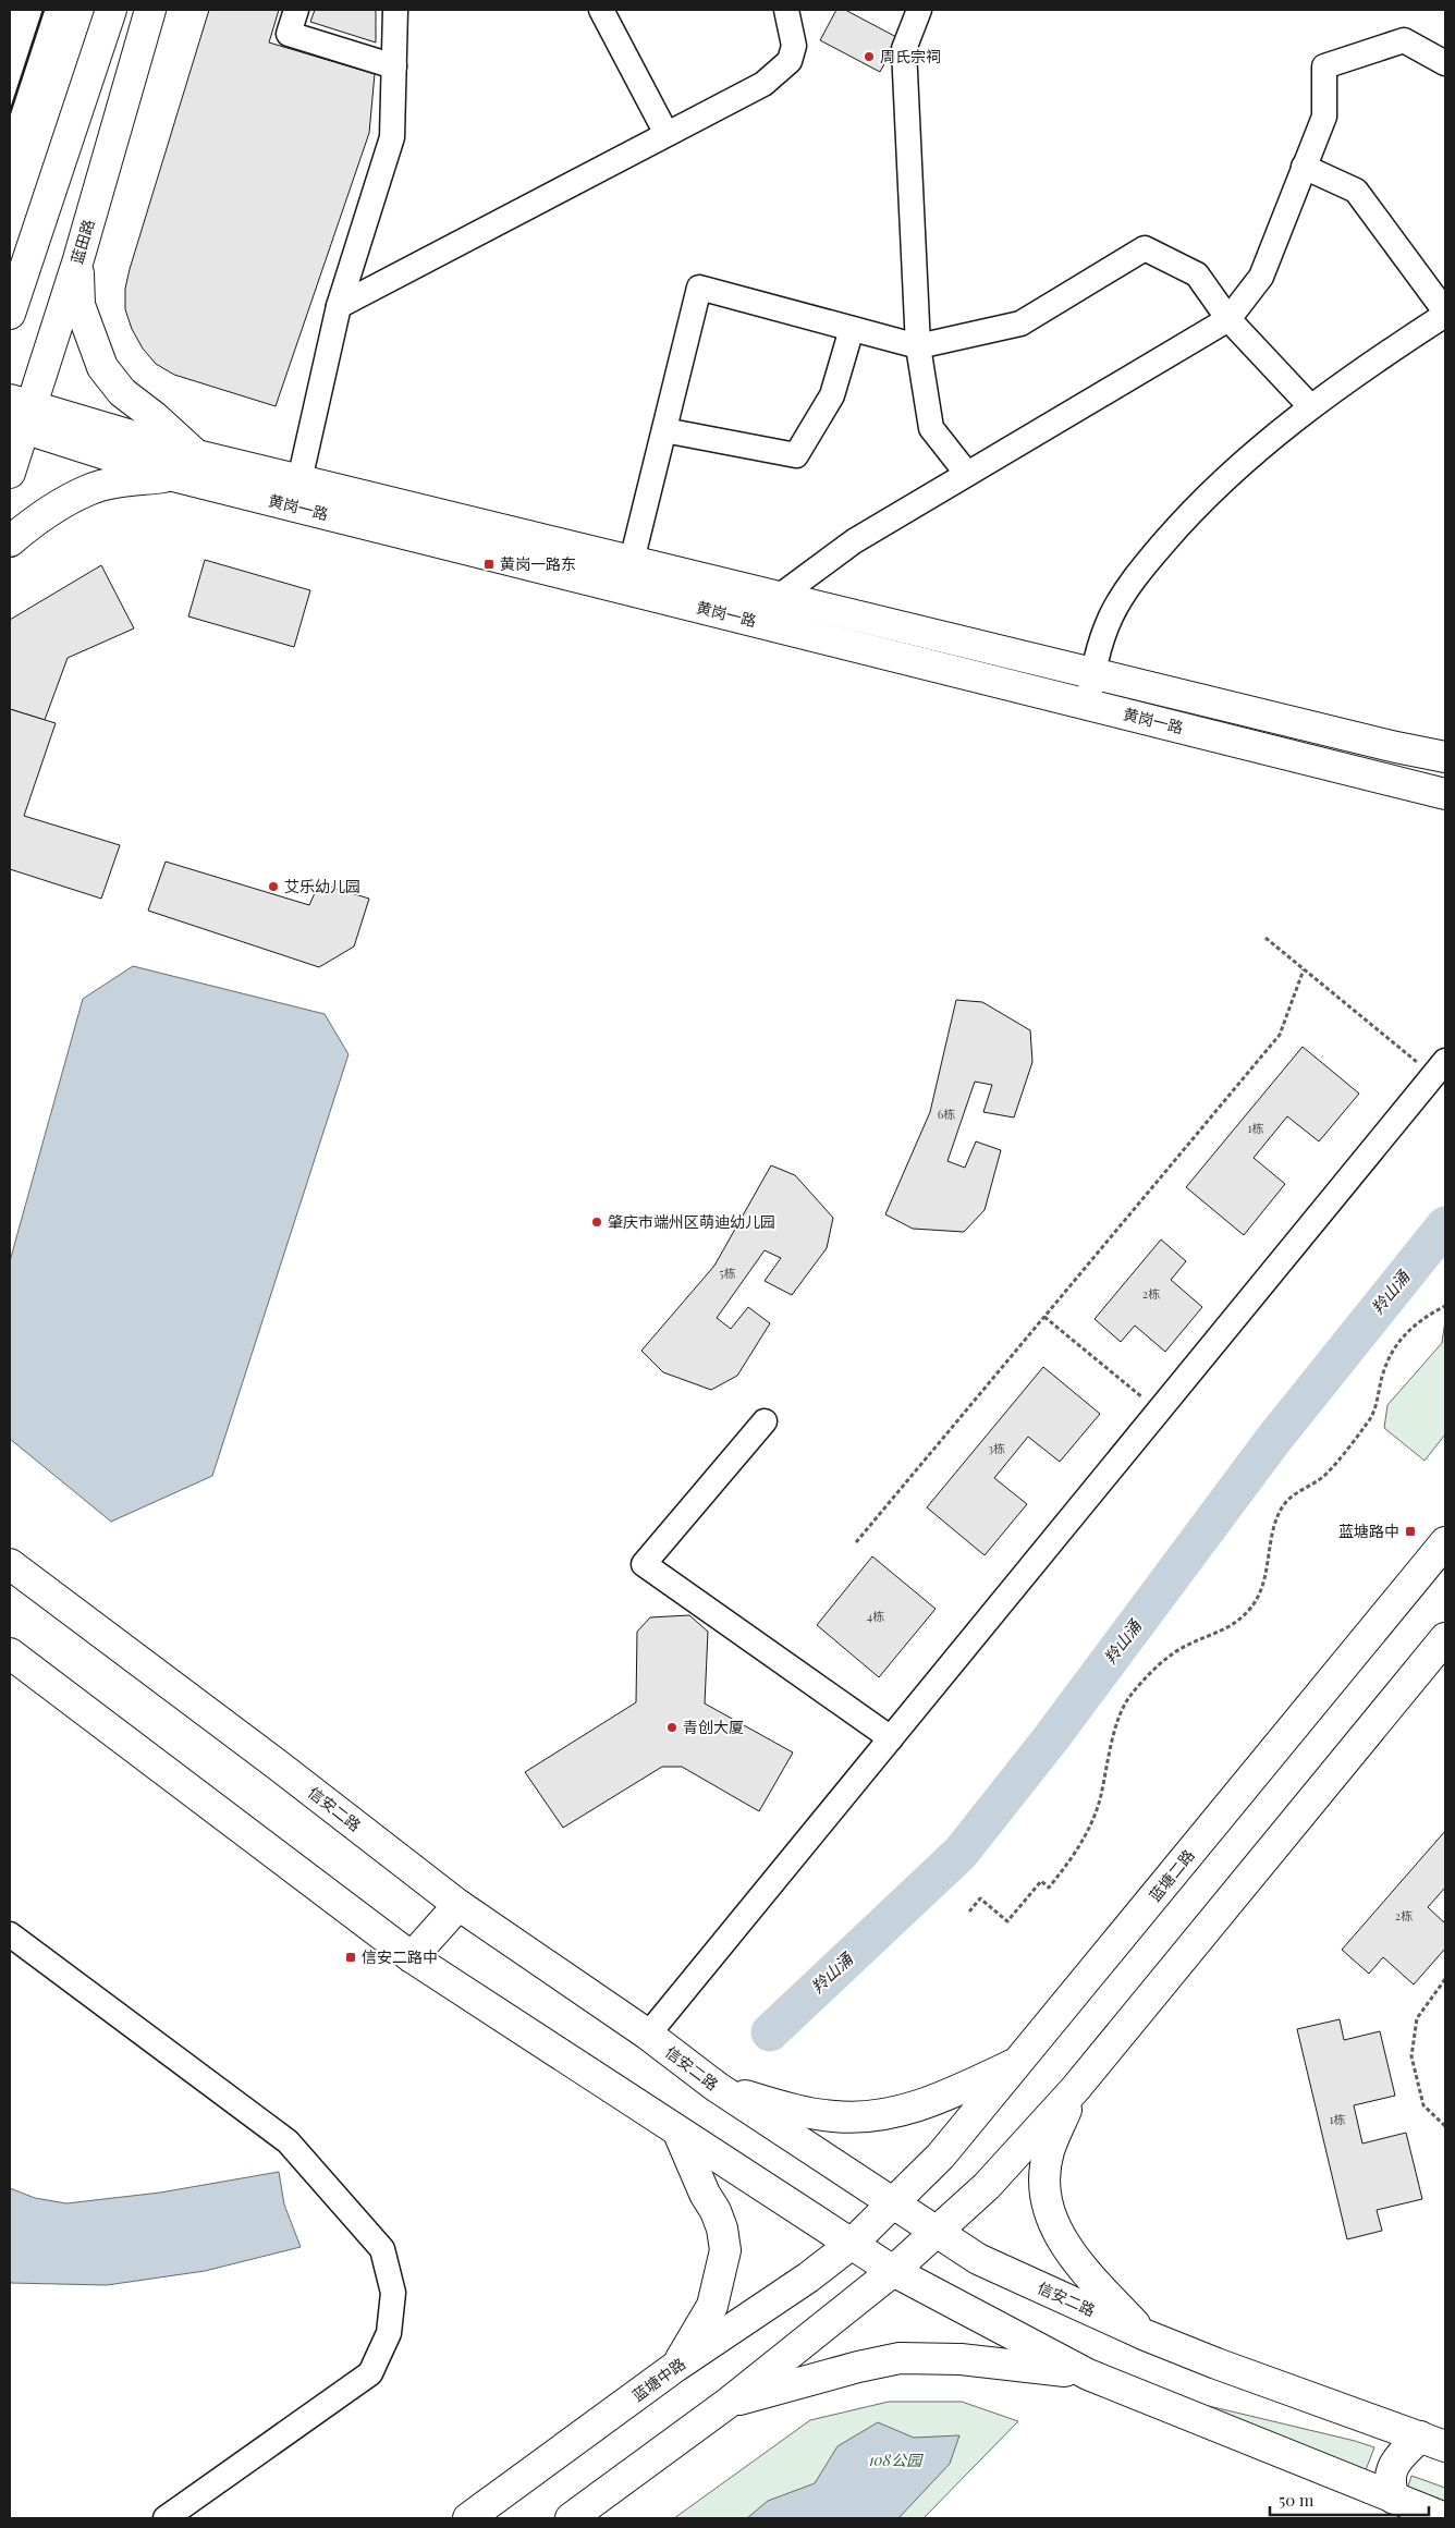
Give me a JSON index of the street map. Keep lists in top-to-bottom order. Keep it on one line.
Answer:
{"streets":{"main road":["蓝田路","黄岗一路","信安二路","蓝塘二路","蓝塘中路"]},"crossings":[["蓝田路","黄岗一路"],["信安二路","蓝塘二路"],["信安二路","蓝塘中路"],["蓝塘二路","蓝塘中路"]],"water":["羚山涌"],"parks":["108公园"],"places":{"other":["周氏宗祠","艾乐幼儿园","肇庆市端州区萌迪幼儿园","青创大厦"],"transit":["黄岗一路东","蓝塘路中","信安二路中"]},"house_numbers":["6栋","1栋","5栋","2栋","3栋","4栋","2栋","1栋"],"scale_bar":"50 m"}
